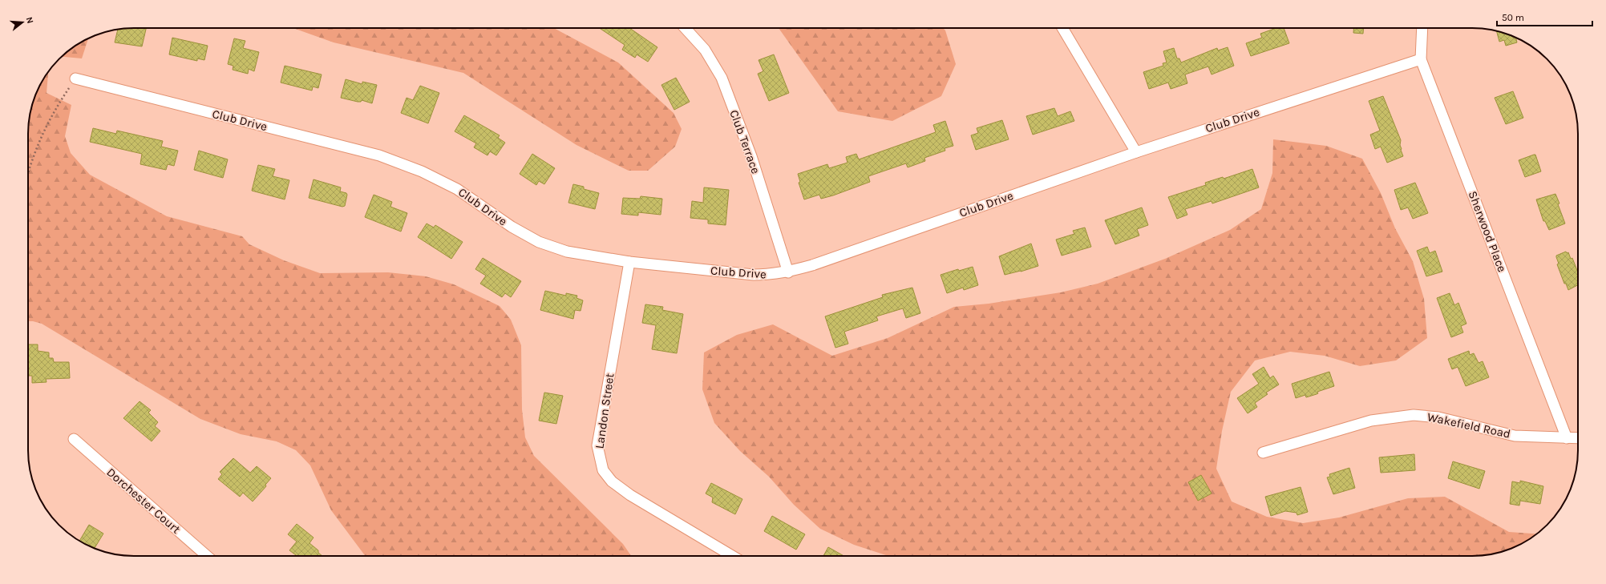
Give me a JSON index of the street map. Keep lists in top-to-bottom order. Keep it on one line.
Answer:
{"streets":{"street":["Club Drive","Club Terrace","Sherwood Place","Landon Street","Wakefield Road","Dorchester Court"]},"crossings":[["Club Drive","Club Terrace"],["Club Drive","Sherwood Place"],["Club Drive","Landon Street"],["Sherwood Place","Wakefield Road"]],"scale_bar":"50 m","north":"right"}
